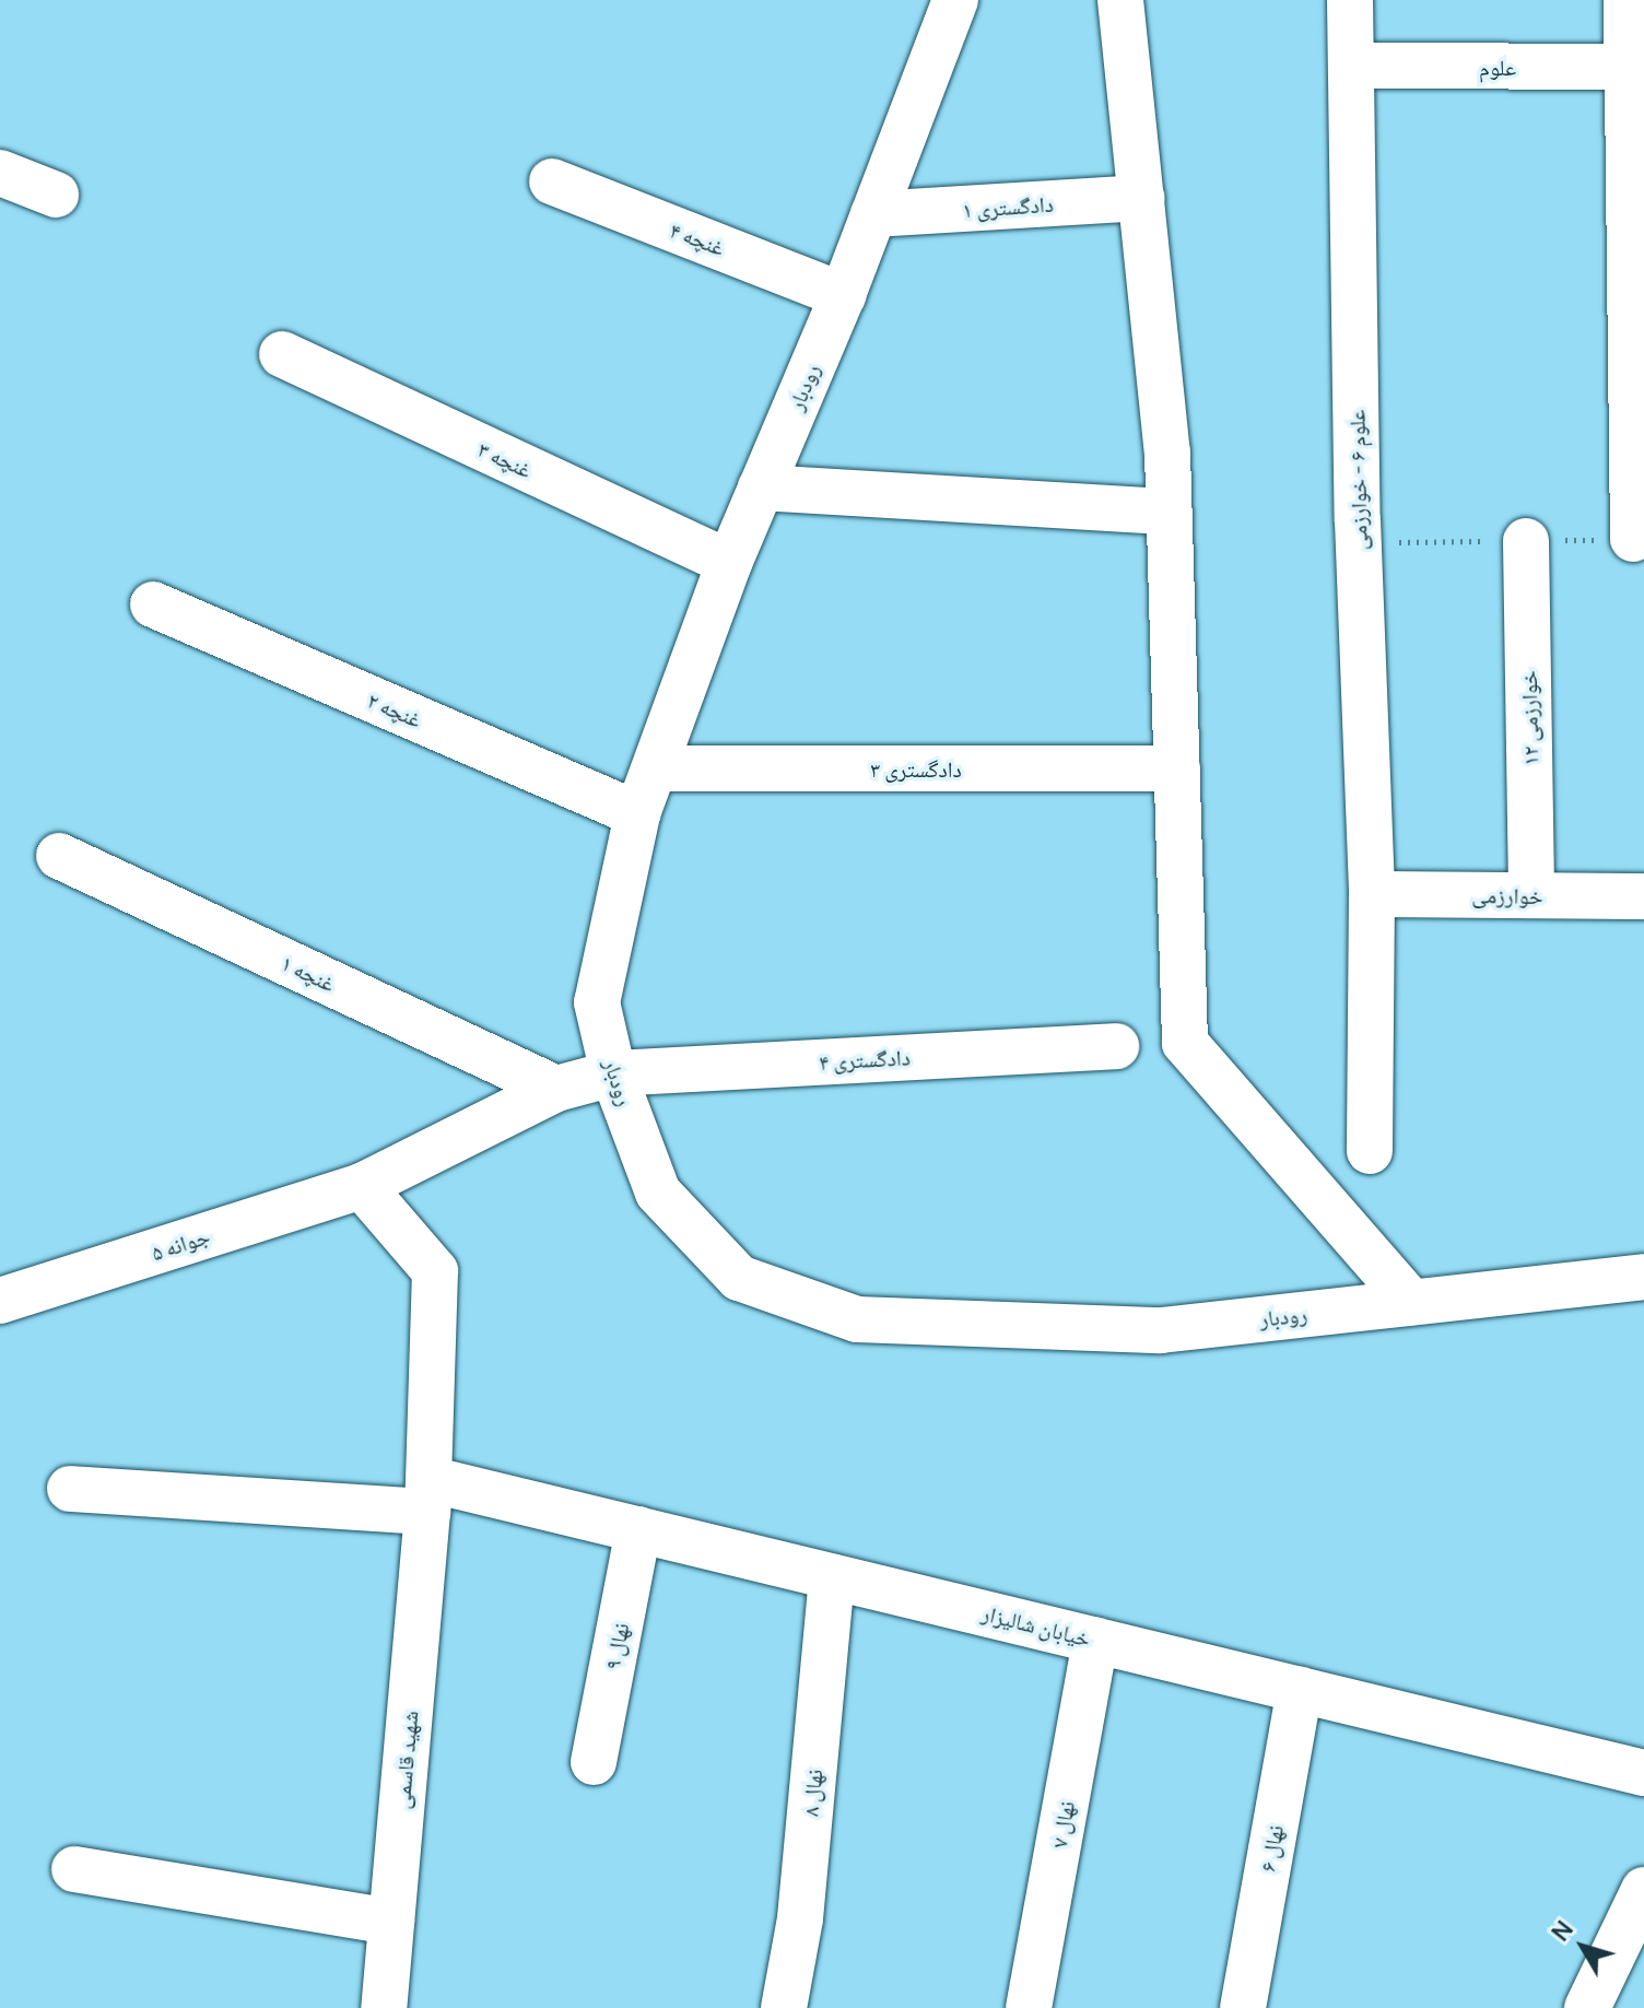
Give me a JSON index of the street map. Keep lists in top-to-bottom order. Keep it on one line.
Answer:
{"streets":{"street":["علوم","دادگستری ۱","غنچه ۴","رودبار","غنچه ۳","علوم ۶ - خوارزمی","غنچه ۲","خوارزمی ۱۲","دادگستری ۳","خوارزمی","غنچه ۱","دادگستری ۴","جوانه ۵","خیابان شالیزار","نهال ۹","شهید قاسمی","نهال ۸","نهال ۷","نهال ۶"]},"crossings":[["علوم","علوم ۶ - خوارزمی"],["دادگستری ۱","رودبار"],["غنچه ۴","رودبار"],["رودبار","غنچه ۳"],["رودبار","غنچه ۲"],["رودبار","دادگستری ۳"],["رودبار","دادگستری ۴"],["رودبار","جوانه ۵"],["علوم ۶ - خوارزمی","خوارزمی"],["خوارزمی ۱۲","خوارزمی"],["غنچه ۱","جوانه ۵"],["دادگستری ۴","جوانه ۵"],["خیابان شالیزار","نهال ۹"],["خیابان شالیزار","شهید قاسمی"],["خیابان شالیزار","نهال ۸"],["خیابان شالیزار","نهال ۷"],["خیابان شالیزار","نهال ۶"]],"north":"top left"}
